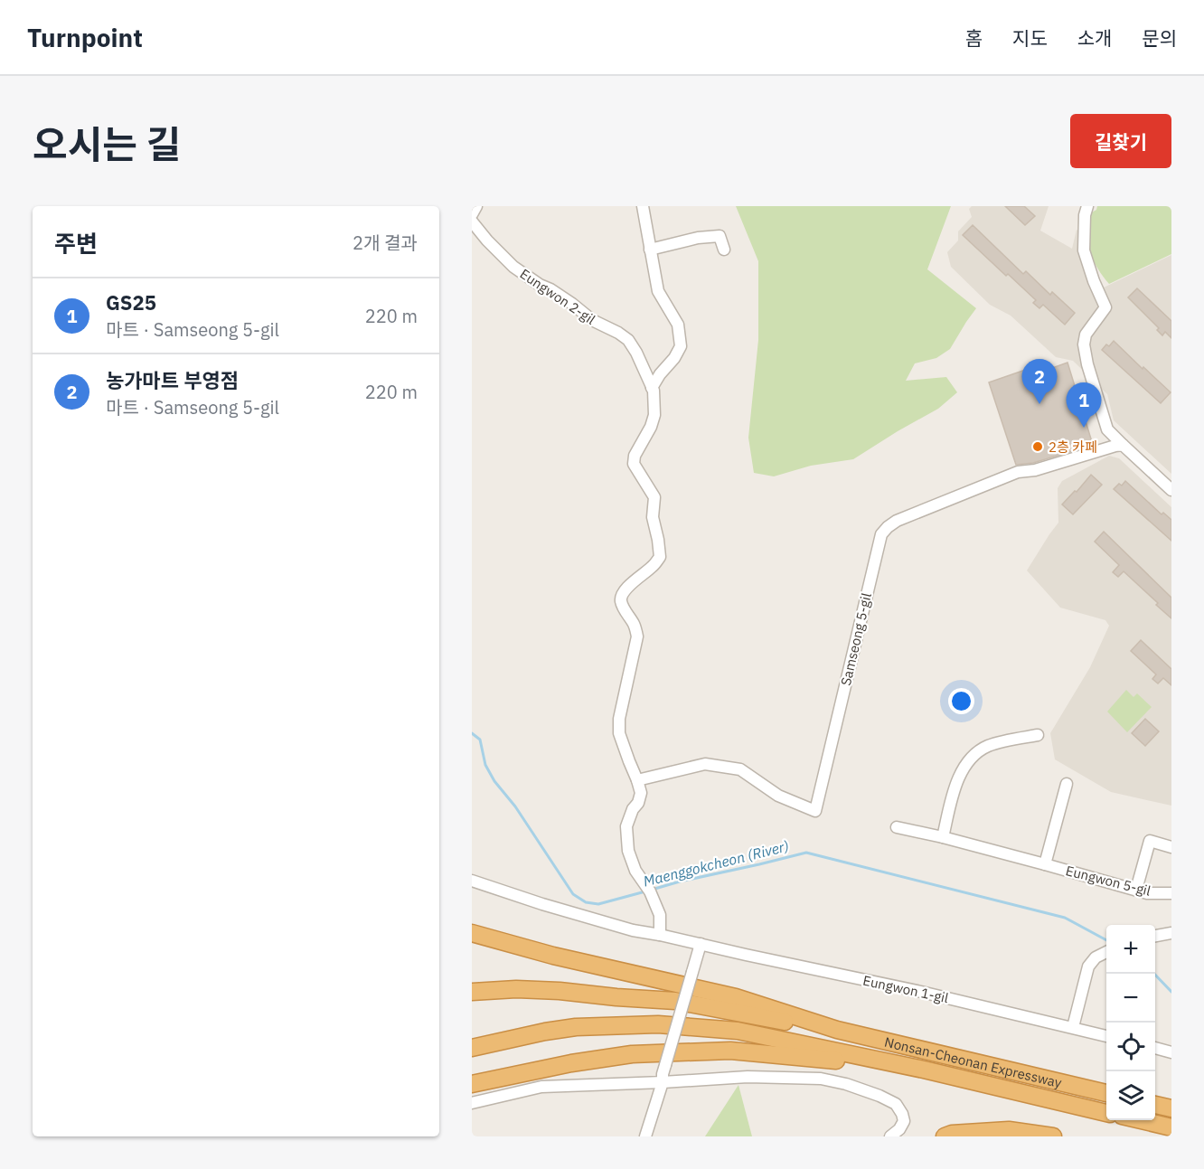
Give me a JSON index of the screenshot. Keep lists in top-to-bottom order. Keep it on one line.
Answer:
{"streets":{"highway":["Nonsan-Cheonan Expressway"],"street":["Eungwon 2-gil","Samseong 5-gil","Eungwon 5-gil","Eungwon 1-gil"]},"crossings":[["Eungwon 2-gil","Samseong 5-gil"],["Eungwon 2-gil","Eungwon 1-gil"]],"water":["Maenggokcheon (River)"],"places":["2층 카페"],"page":{"header":"Turnpoint","nav":["홈","지도","소개","문의"],"title":"오시는 길","buttons":"길찾기","heading":["주변","2개 결과"],"list":[{"mark":"1","name":"GS25","note":"마트 · Samseong 5-gil","value":"220 m"},{"mark":"2","name":"농가마트 부영점","note":"마트 · Samseong 5-gil","value":"220 m"}],"pins":["2","1"],"map_buttons":["+","−"]}}
